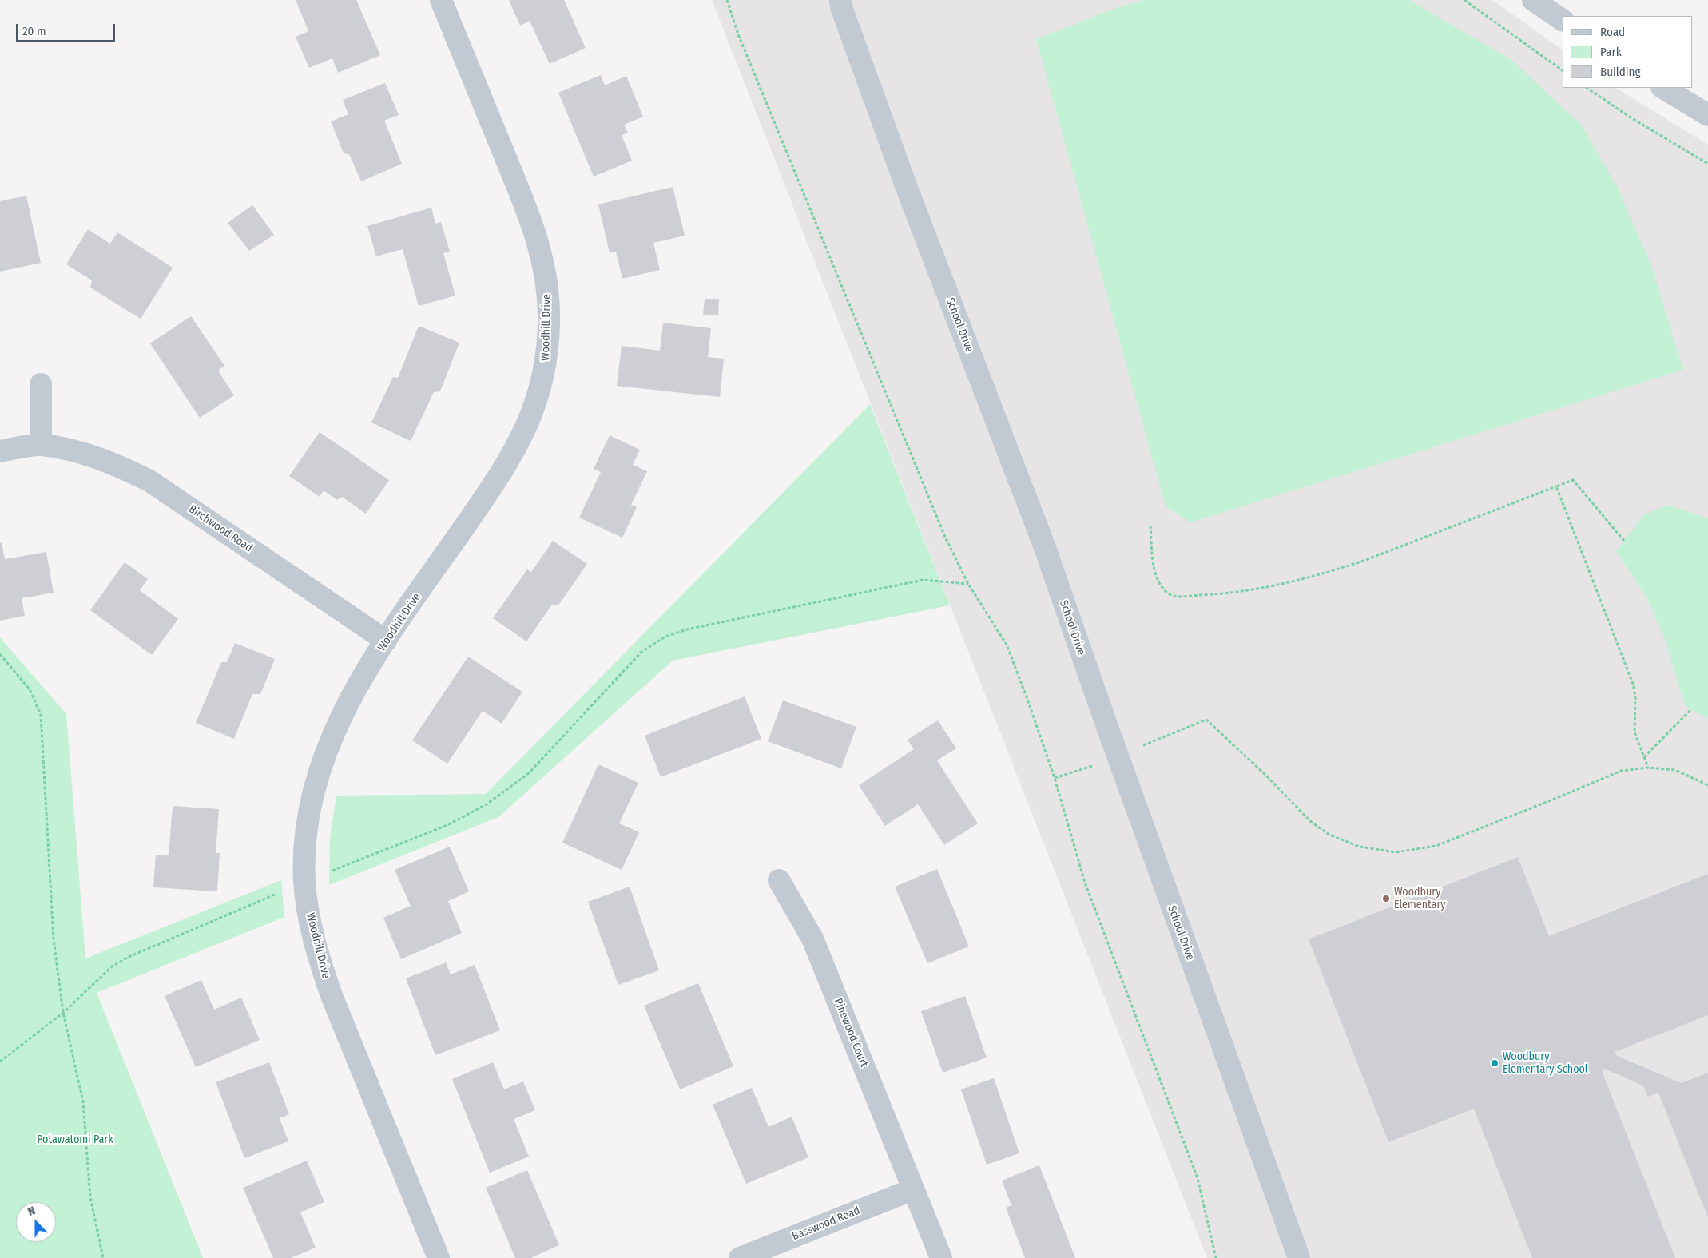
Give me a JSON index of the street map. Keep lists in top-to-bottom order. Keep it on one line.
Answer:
{"streets":{"street":["School Drive","Woodhill Drive","Birchwood Road","Pinewood Court","Basswood Road"]},"crossings":[["Woodhill Drive","Birchwood Road"],["Pinewood Court","Basswood Road"]],"parks":["Potawatomi Park"],"places":["Woodbury Elementary","Woodbury Elementary School"],"legend":["Road","Park","Building"],"scale_bar":"20 m","north":"top"}
